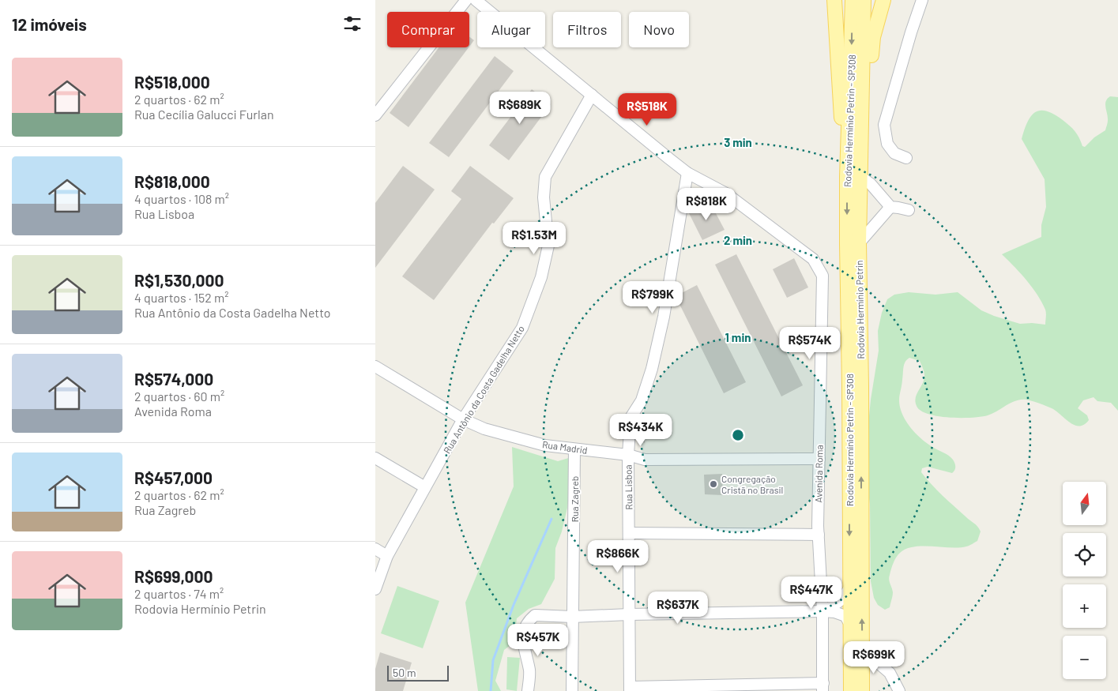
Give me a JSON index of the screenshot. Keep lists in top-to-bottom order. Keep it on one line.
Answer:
{"streets":{"main road":["Rodovia Hermínio Petrin - SP308","Rodovia Hermínio Petrin"],"street":["Rua Antônio da Costa Gadelha Netto","Rua Madrid","Avenida Roma","Rua Lisboa","Rua Zagreb"]},"crossings":[["Rodovia Hermínio Petrin - SP308","Rodovia Hermínio Petrin"],["Rua Antônio da Costa Gadelha Netto","Rua Madrid"],["Rua Madrid","Avenida Roma"],["Rua Madrid","Rua Lisboa"],["Rua Madrid","Rua Zagreb"],["Avenida Roma","Rua Lisboa"]],"one_way":["Rodovia Hermínio Petrin"],"places":["Congregação Cristã no Brasil"],"scale_bar":"50 m","north":"top","page":{"heading":"12 imóveis","chip":["Comprar","Alugar","Filtros","Novo"],"list":[{"name":"R$518,000","note":"2 quartos · 62 m² · Rua Cecília Galucci Furlan"},{"name":"R$818,000","note":"4 quartos · 108 m² · Rua Lisboa"},{"name":"R$1,530,000","note":"4 quartos · 152 m² · Rua Antônio da Costa Gadelha Netto"},{"name":"R$574,000","note":"2 quartos · 60 m² · Avenida Roma"},{"name":"R$457,000","note":"2 quartos · 62 m² · Rua Zagreb"},{"name":"R$699,000","note":"2 quartos · 74 m² · Rodovia Hermínio Petrin"}],"price":["R$689K","R$518K","R$818K","R$1.53M","R$799K","R$574K","R$434K","R$866K","R$447K","R$637K","R$457K","R$699K"],"map_buttons":["+","−"],"scale":"50 m"},"rings":["3 min","2 min","1 min"]}
